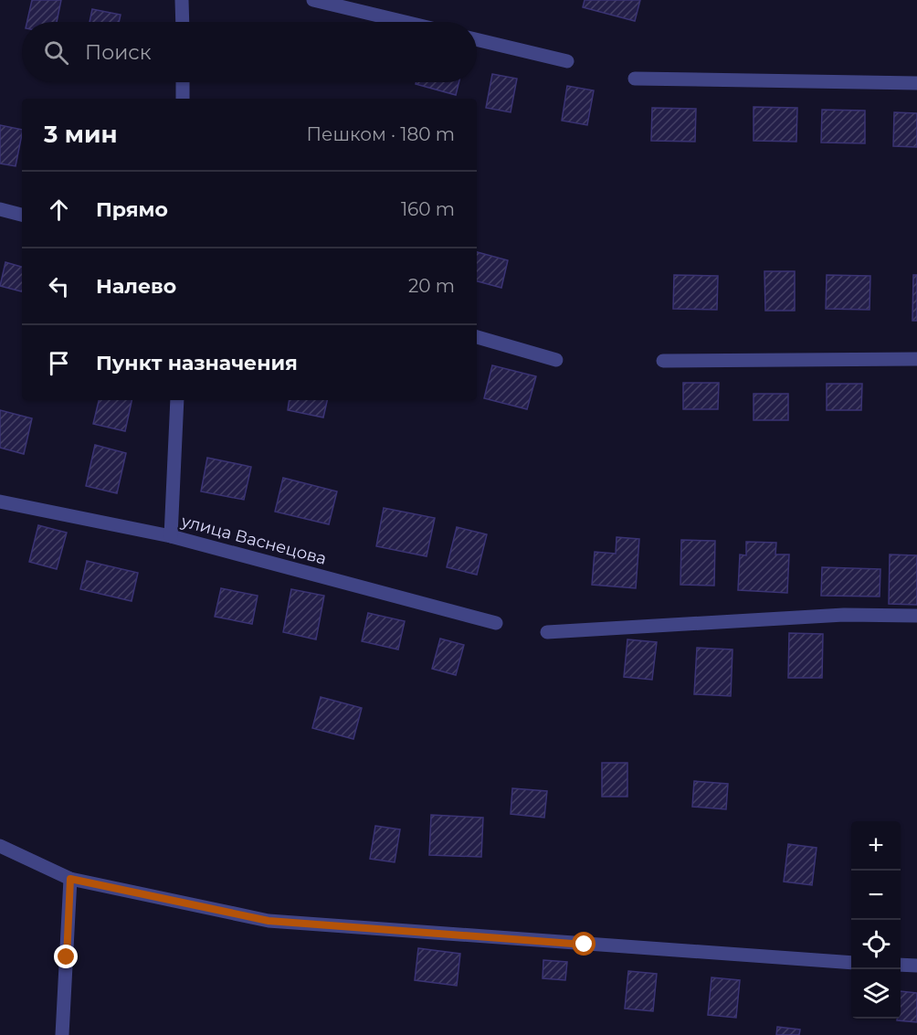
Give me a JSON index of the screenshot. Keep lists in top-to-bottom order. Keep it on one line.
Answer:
{"streets":{"street":["улица Васнецова"]},"page":{"search":"Поиск","heading":["3 мин","Пешком · 180 m"],"list":[["Прямо","160 m"],["Налево","20 m"],"Пункт назначения"],"map_buttons":["+","−"]}}
